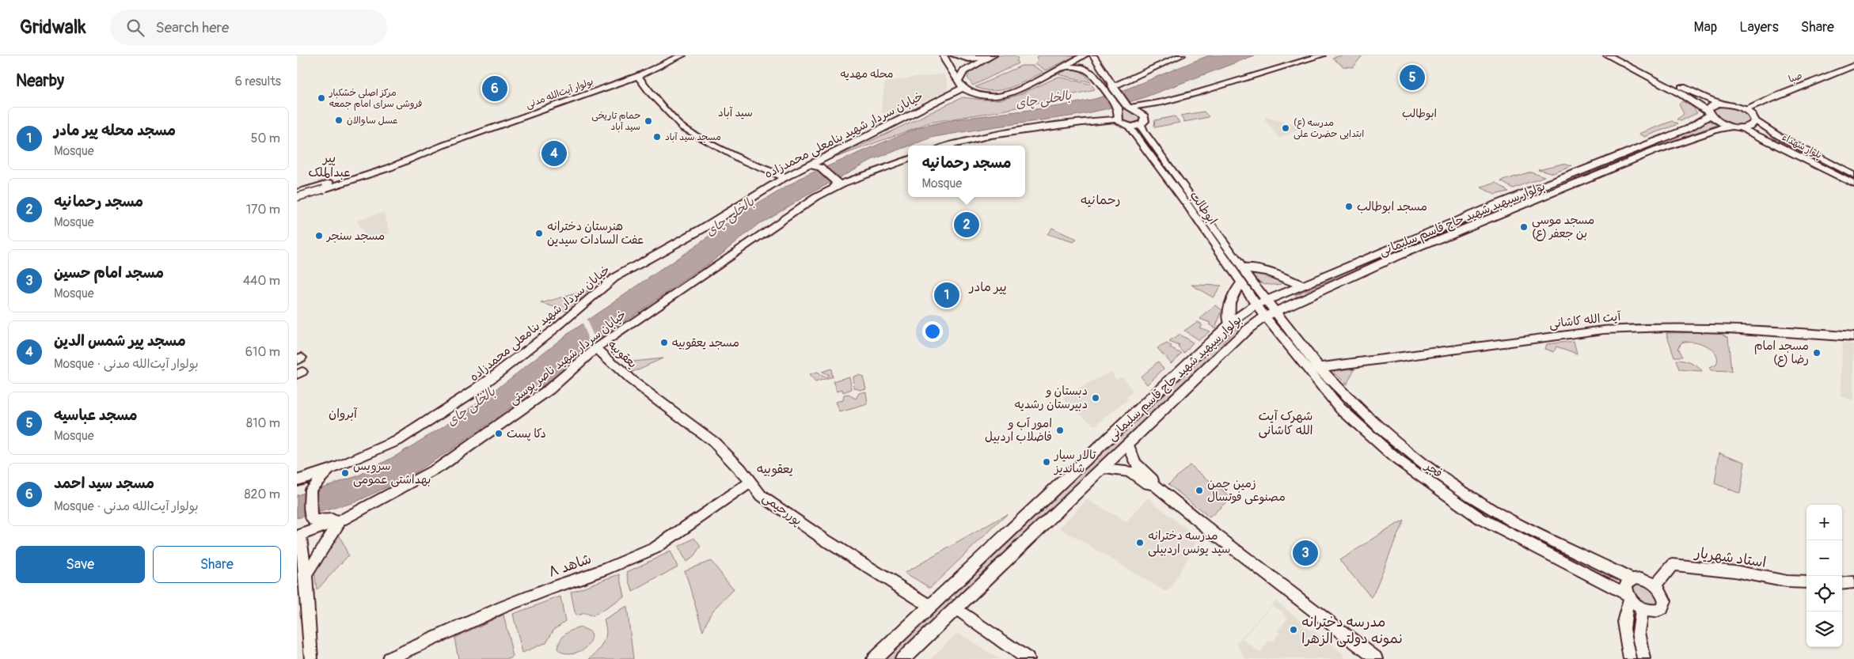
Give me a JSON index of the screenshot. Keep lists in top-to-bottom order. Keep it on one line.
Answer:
{"streets":{"main road":["صبا","بولوار آیت‌الله مدنی","خیابان سردار شهید بنامعلی محمدزاده","بلوار شهداء","ابوطالب","بولوار سپهبد شهید حاج قاسم سلیمانی","آیت الله کاشانی","یعقوبیه","خیابان سردار شهید ناصر پوستی","فجر","پوررحیمی","استاد شهریار","شاهد ۸"]},"crossings":[["بلوار شهداء","بولوار سپهبد شهید حاج قاسم سلیمانی"],["ابوطالب","بولوار سپهبد شهید حاج قاسم سلیمانی"],["بولوار سپهبد شهید حاج قاسم سلیمانی","فجر"],["بولوار سپهبد شهید حاج قاسم سلیمانی","پوررحیمی"],["آیت الله کاشانی","فجر"],["یعقوبیه","خیابان سردار شهید ناصر پوستی"],["یعقوبیه","پوررحیمی"],["فجر","استاد شهریار"],["پوررحیمی","شاهد ۸"]],"districts":["محله مهدیه","سید آباد","ابوطالب","پیر عبدالملک","رحمانیه","پیر مادر","آبروان","شهرک آیت الله کاشانی","یعقوبیه"],"water":["بالخلی چای"],"places":["مرکز اصلی خشکبار فروشی سرای امام جمعه","عسل ساوالان","حمام تاریخی سید آباد","(ع) مدرسه ابتدایی حضرت علی","مسجد سید آباد","مسجد ابوطالب","مسجد موسی بن جعفر (ع)","هنرستان دخترانه عفت السادات سیدین","مسجد سنجر","مسجد یعقوبیه","مسجد امام رضا (ع)","دبستان و دبیرستان رشدیه","امور آب و فاضلاب اردبیل","دکا پست","تالار سیار شاندیز","سرویس بهداشتی عمومی","زمین چمن مصنوعی فوتسال","مدرسه دخترانه سید یونس اردبیلی","مدرسه دخترانه نمونه دولتی الزهرا"],"page":{"header":"Gridwalk","search":"Search here","nav":["Map","Layers","Share"],"heading":["Nearby","6 results"],"pins":["5","6","4","2","1","3"],"list":[{"mark":"1","name":"مسجد محله پیر مادر","note":"Mosque","value":"50 m"},{"mark":"2","name":"مسجد رحمانیه","note":"Mosque","value":"170 m"},{"mark":"3","name":"مسجد امام حسین","note":"Mosque","value":"440 m"},{"mark":"4","name":"مسجد پیر شمس الدین","note":"Mosque · بولوار آیت‌الله مدنی","value":"610 m"},{"mark":"5","name":"مسجد عباسیه","note":"Mosque","value":"810 m"},{"mark":"6","name":"مسجد سید احمد","note":"Mosque · بولوار آیت‌الله مدنی","value":"820 m"}],"popup":["مسجد رحمانیه","Mosque"],"map_buttons":["+","−"],"buttons":["Save","Share"]}}
